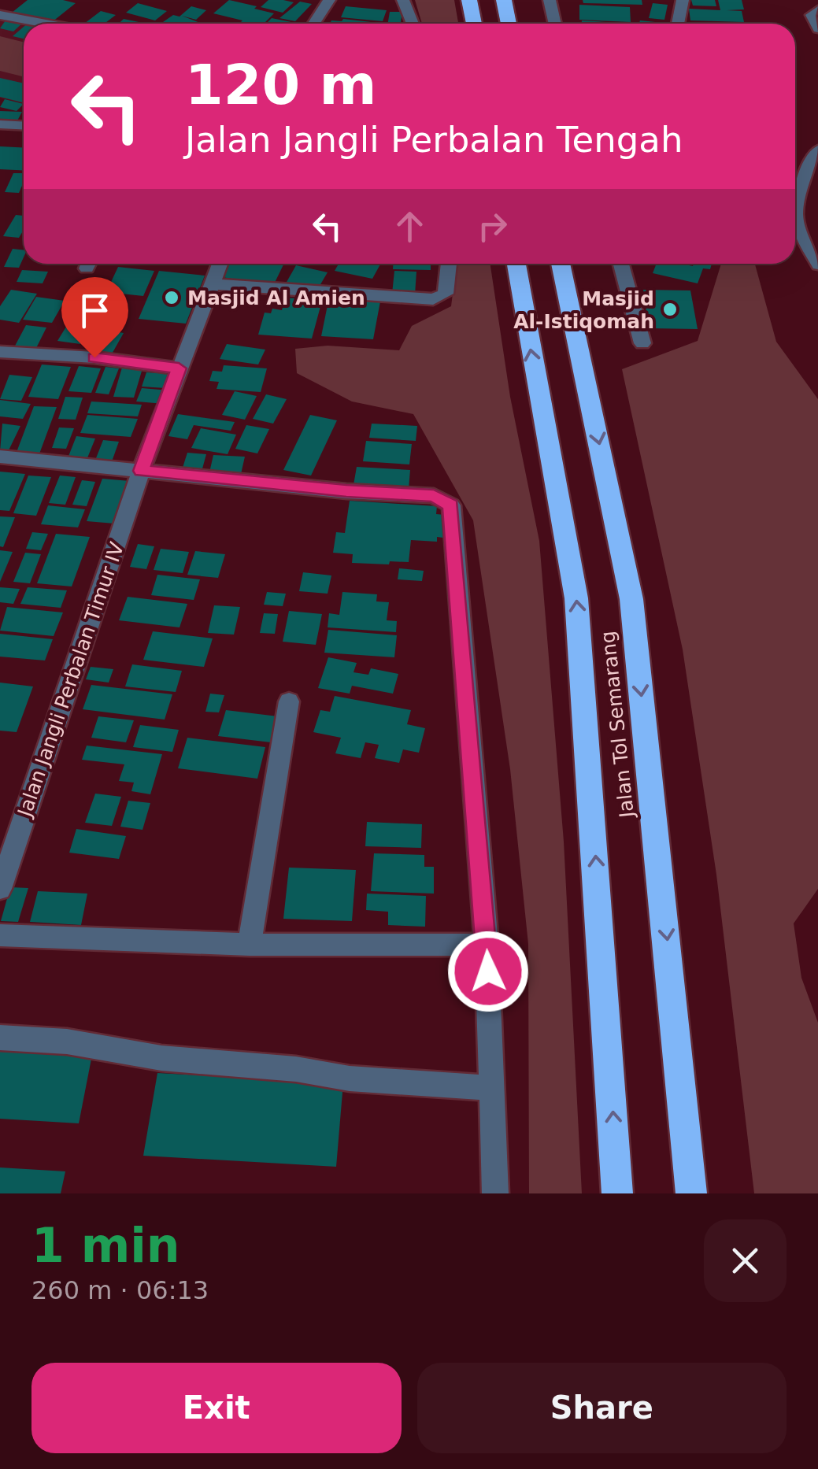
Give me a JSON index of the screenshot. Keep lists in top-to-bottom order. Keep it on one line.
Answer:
{"streets":{"highway":["Jalan Tol Semarang"],"street":["Jalan Jangli Perbalan Timur IV"]},"places":["Masjid Al Amien","Masjid Al-Istiqomah"],"page":{"turn":["120 m","Jalan Jangli Perbalan Tengah"],"heading":["1 min","260 m · 06:13"],"buttons":["Exit","Share"]}}
